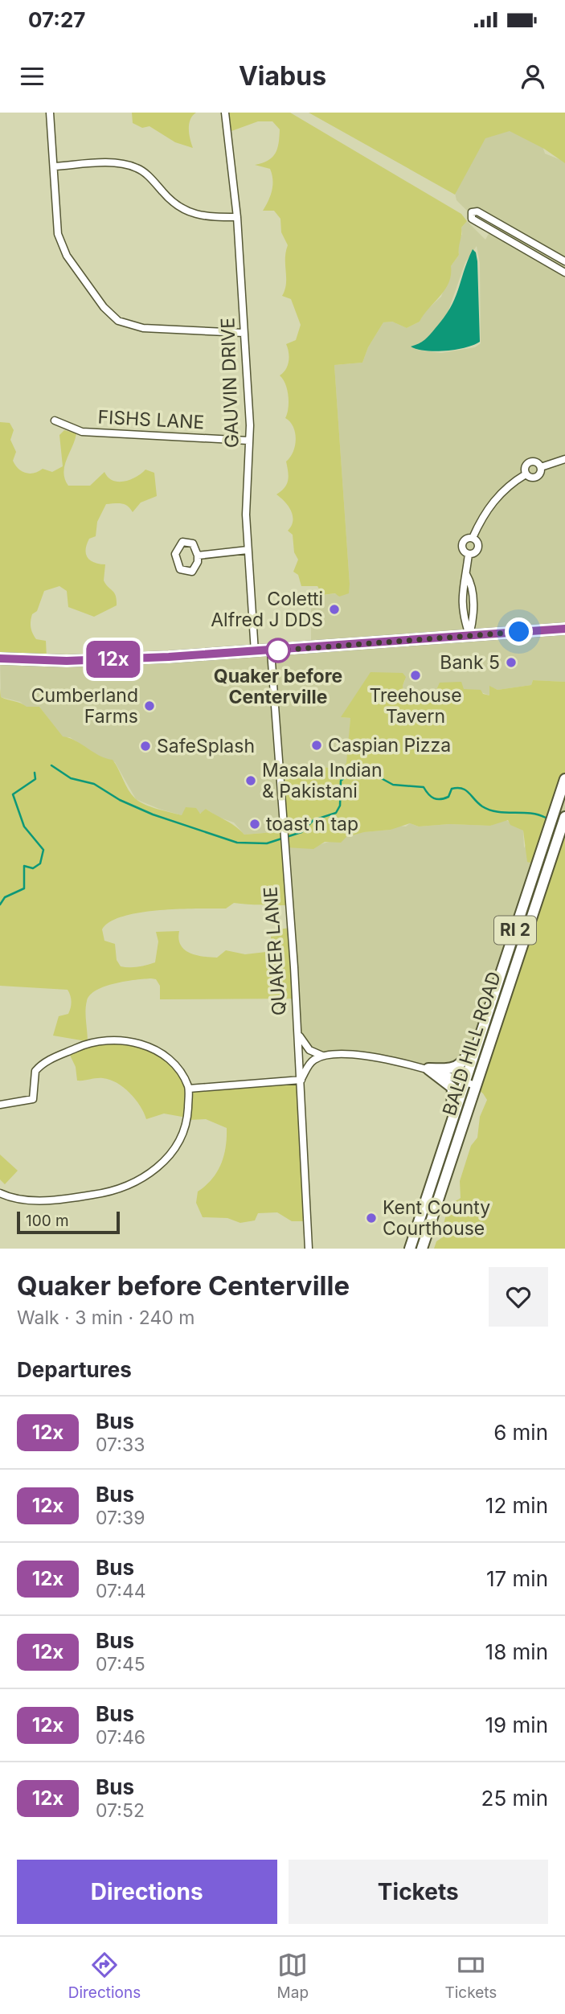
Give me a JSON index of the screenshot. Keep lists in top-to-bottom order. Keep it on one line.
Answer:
{"streets":{"main road":["RI 2","BALD HILL ROAD"],"street":["GAUVIN DRIVE","FISHS LANE","QUAKER LANE"]},"crossings":[["GAUVIN DRIVE","FISHS LANE"]],"places":["Coletti Alfred J DDS","Quaker before Centerville","Bank 5","Treehouse Tavern","Cumberland Farms","Caspian Pizza","SafeSplash","Masala Indian & Pakistani","toast n tap","Kent County Courthouse"],"lines":["bus line 12x"],"scale_bar":"100 m","page":{"status":"07:27","header":"Viabus","on_map":"12x","scale":"100 m","heading":[["Quaker before Centerville","Walk · 3 min · 240 m"],"Departures"],"list":[{"mark":"12x","name":"Bus","note":"07:33","value":"6 min"},{"mark":"12x","name":"Bus","note":"07:39","value":"12 min"},{"mark":"12x","name":"Bus","note":"07:44","value":"17 min"},{"mark":"12x","name":"Bus","note":"07:45","value":"18 min"},{"mark":"12x","name":"Bus","note":"07:46","value":"19 min"},{"mark":"12x","name":"Bus","note":"07:52","value":"25 min"}],"buttons":["Directions","Tickets"],"tabs":["Directions","Map","Tickets"]}}
